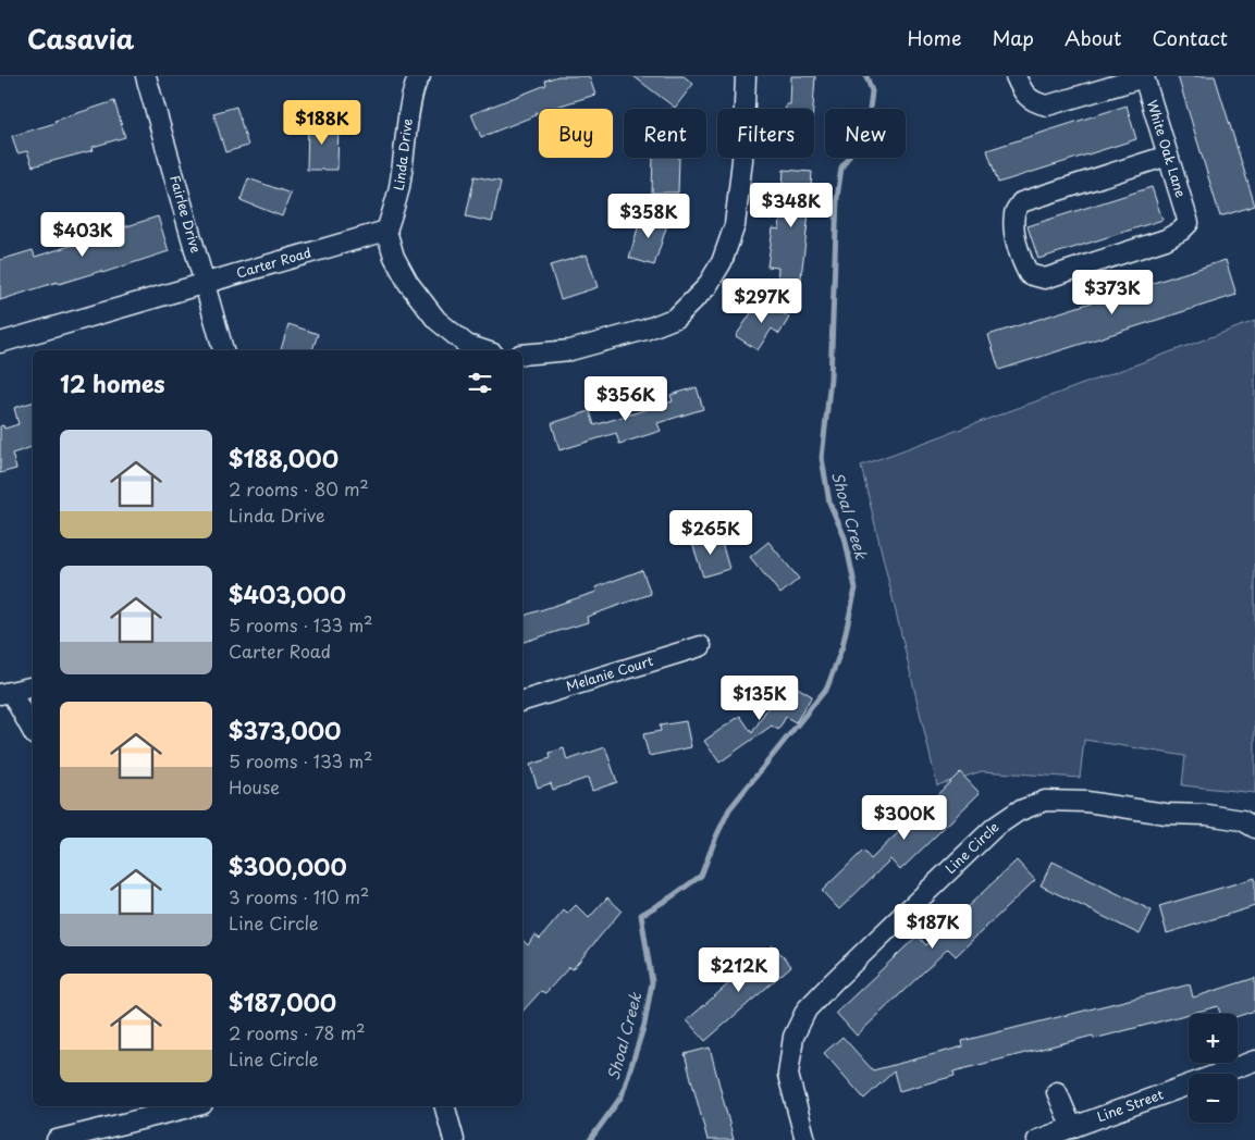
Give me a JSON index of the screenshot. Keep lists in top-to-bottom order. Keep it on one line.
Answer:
{"streets":{"street":["White Oak Lane","Linda Drive","Fairlee Drive","Carter Road","Melanie Court","Line Circle","Line Street"]},"crossings":[["Linda Drive","Carter Road"],["Fairlee Drive","Carter Road"]],"water":["Shoal Creek"],"page":{"header":"Casavia","nav":["Home","Map","About","Contact"],"price":["$188K","$348K","$358K","$403K","$373K","$297K","$356K","$265K","$135K","$300K","$187K","$212K"],"chip":["Buy","Rent","Filters","New"],"heading":"12 homes","list":[{"name":"$188,000","note":"2 rooms · 80 m² · Linda Drive"},{"name":"$403,000","note":"5 rooms · 133 m² · Carter Road"},{"name":"$373,000","note":"5 rooms · 133 m² · House"},{"name":"$300,000","note":"3 rooms · 110 m² · Line Circle"},{"name":"$187,000","note":"2 rooms · 78 m² · Line Circle"}],"map_buttons":["+","−"]}}
